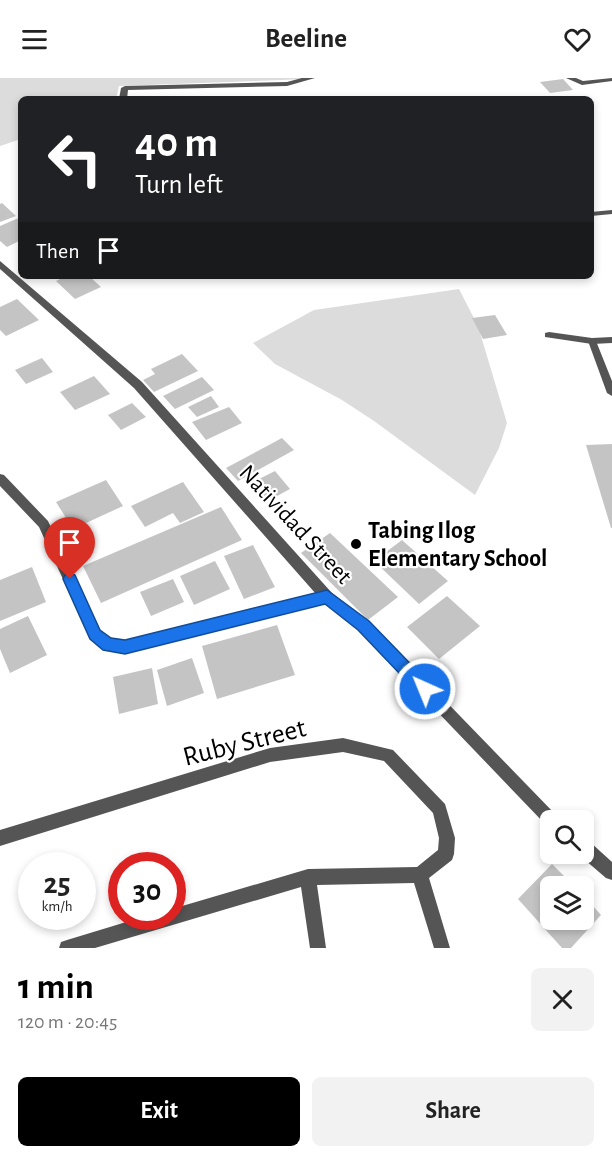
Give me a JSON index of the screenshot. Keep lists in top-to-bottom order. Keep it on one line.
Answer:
{"streets":{"street":["Natividad Street","Ruby Street"]},"places":["Tabing Ilog Elementary School"],"page":{"header":"Beeline","turn":["40 m","Turn left"],"then":"Then","speed":"25 km/h","limit":"30","heading":["1 min","120 m · 20:45"],"buttons":["Exit","Share"]}}
